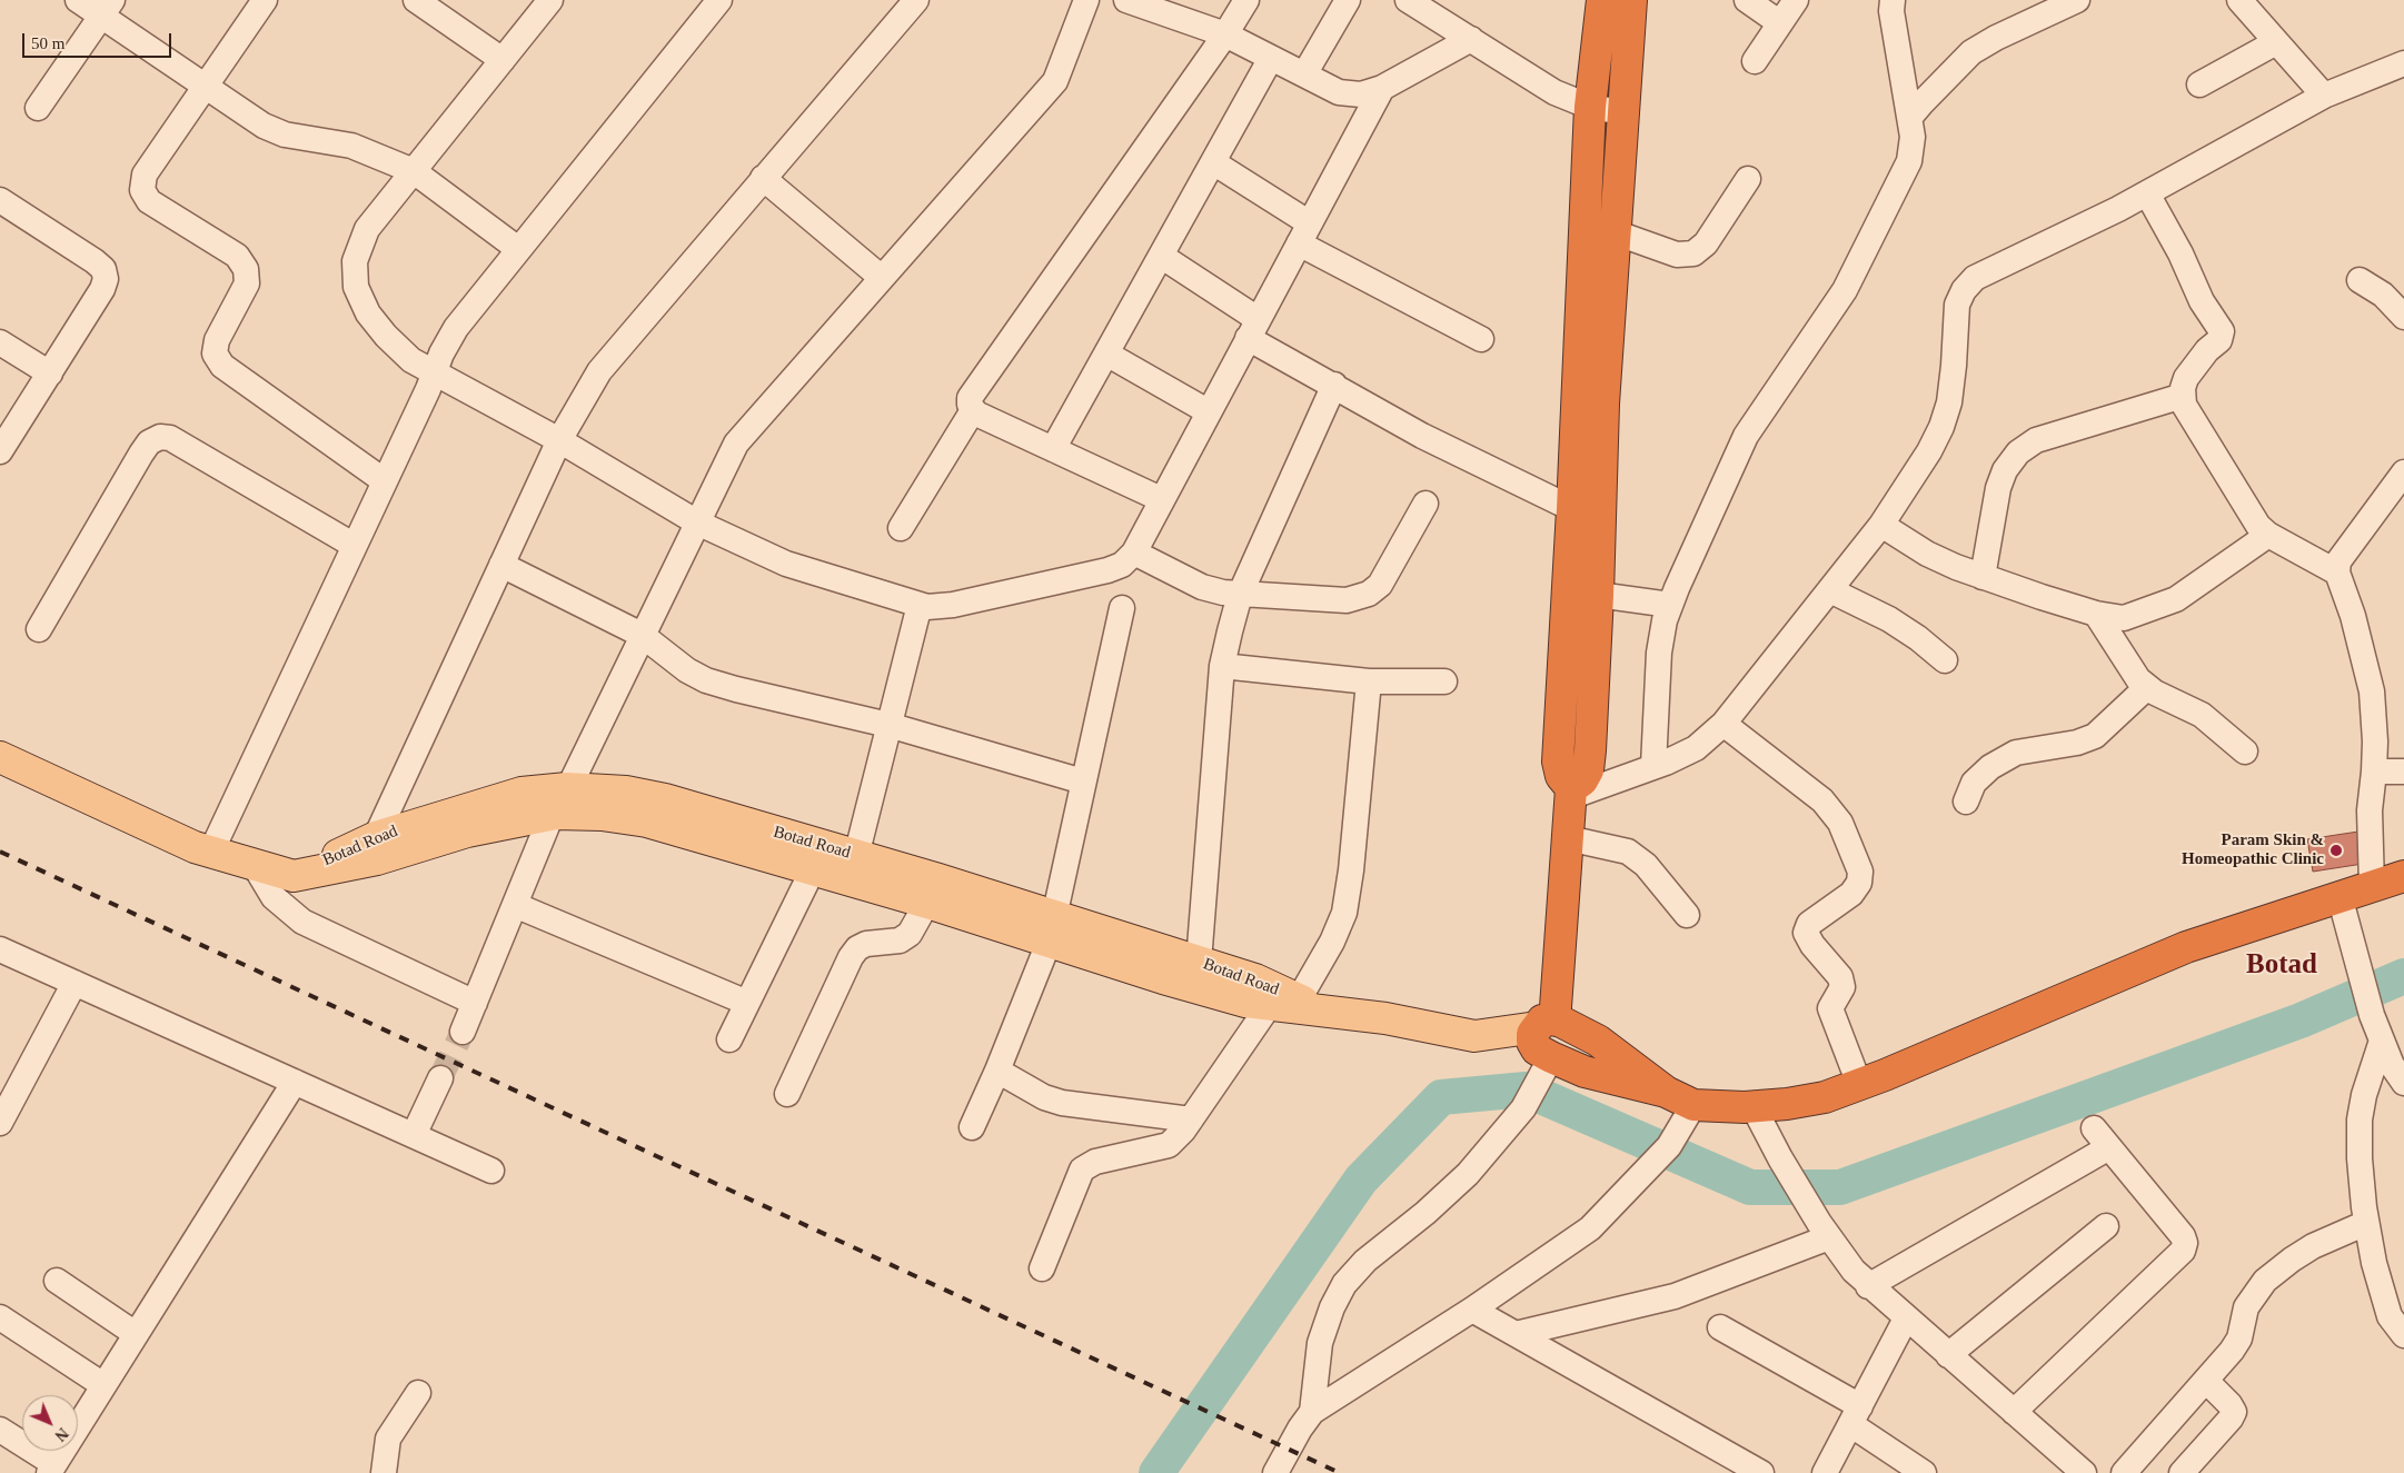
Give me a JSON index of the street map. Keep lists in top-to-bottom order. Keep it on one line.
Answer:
{"streets":{"main road":["Botad Road"]},"districts":["Botad"],"places":["Param Skin & Homeopathic Clinic"],"scale_bar":"50 m","north":"bottom right"}
